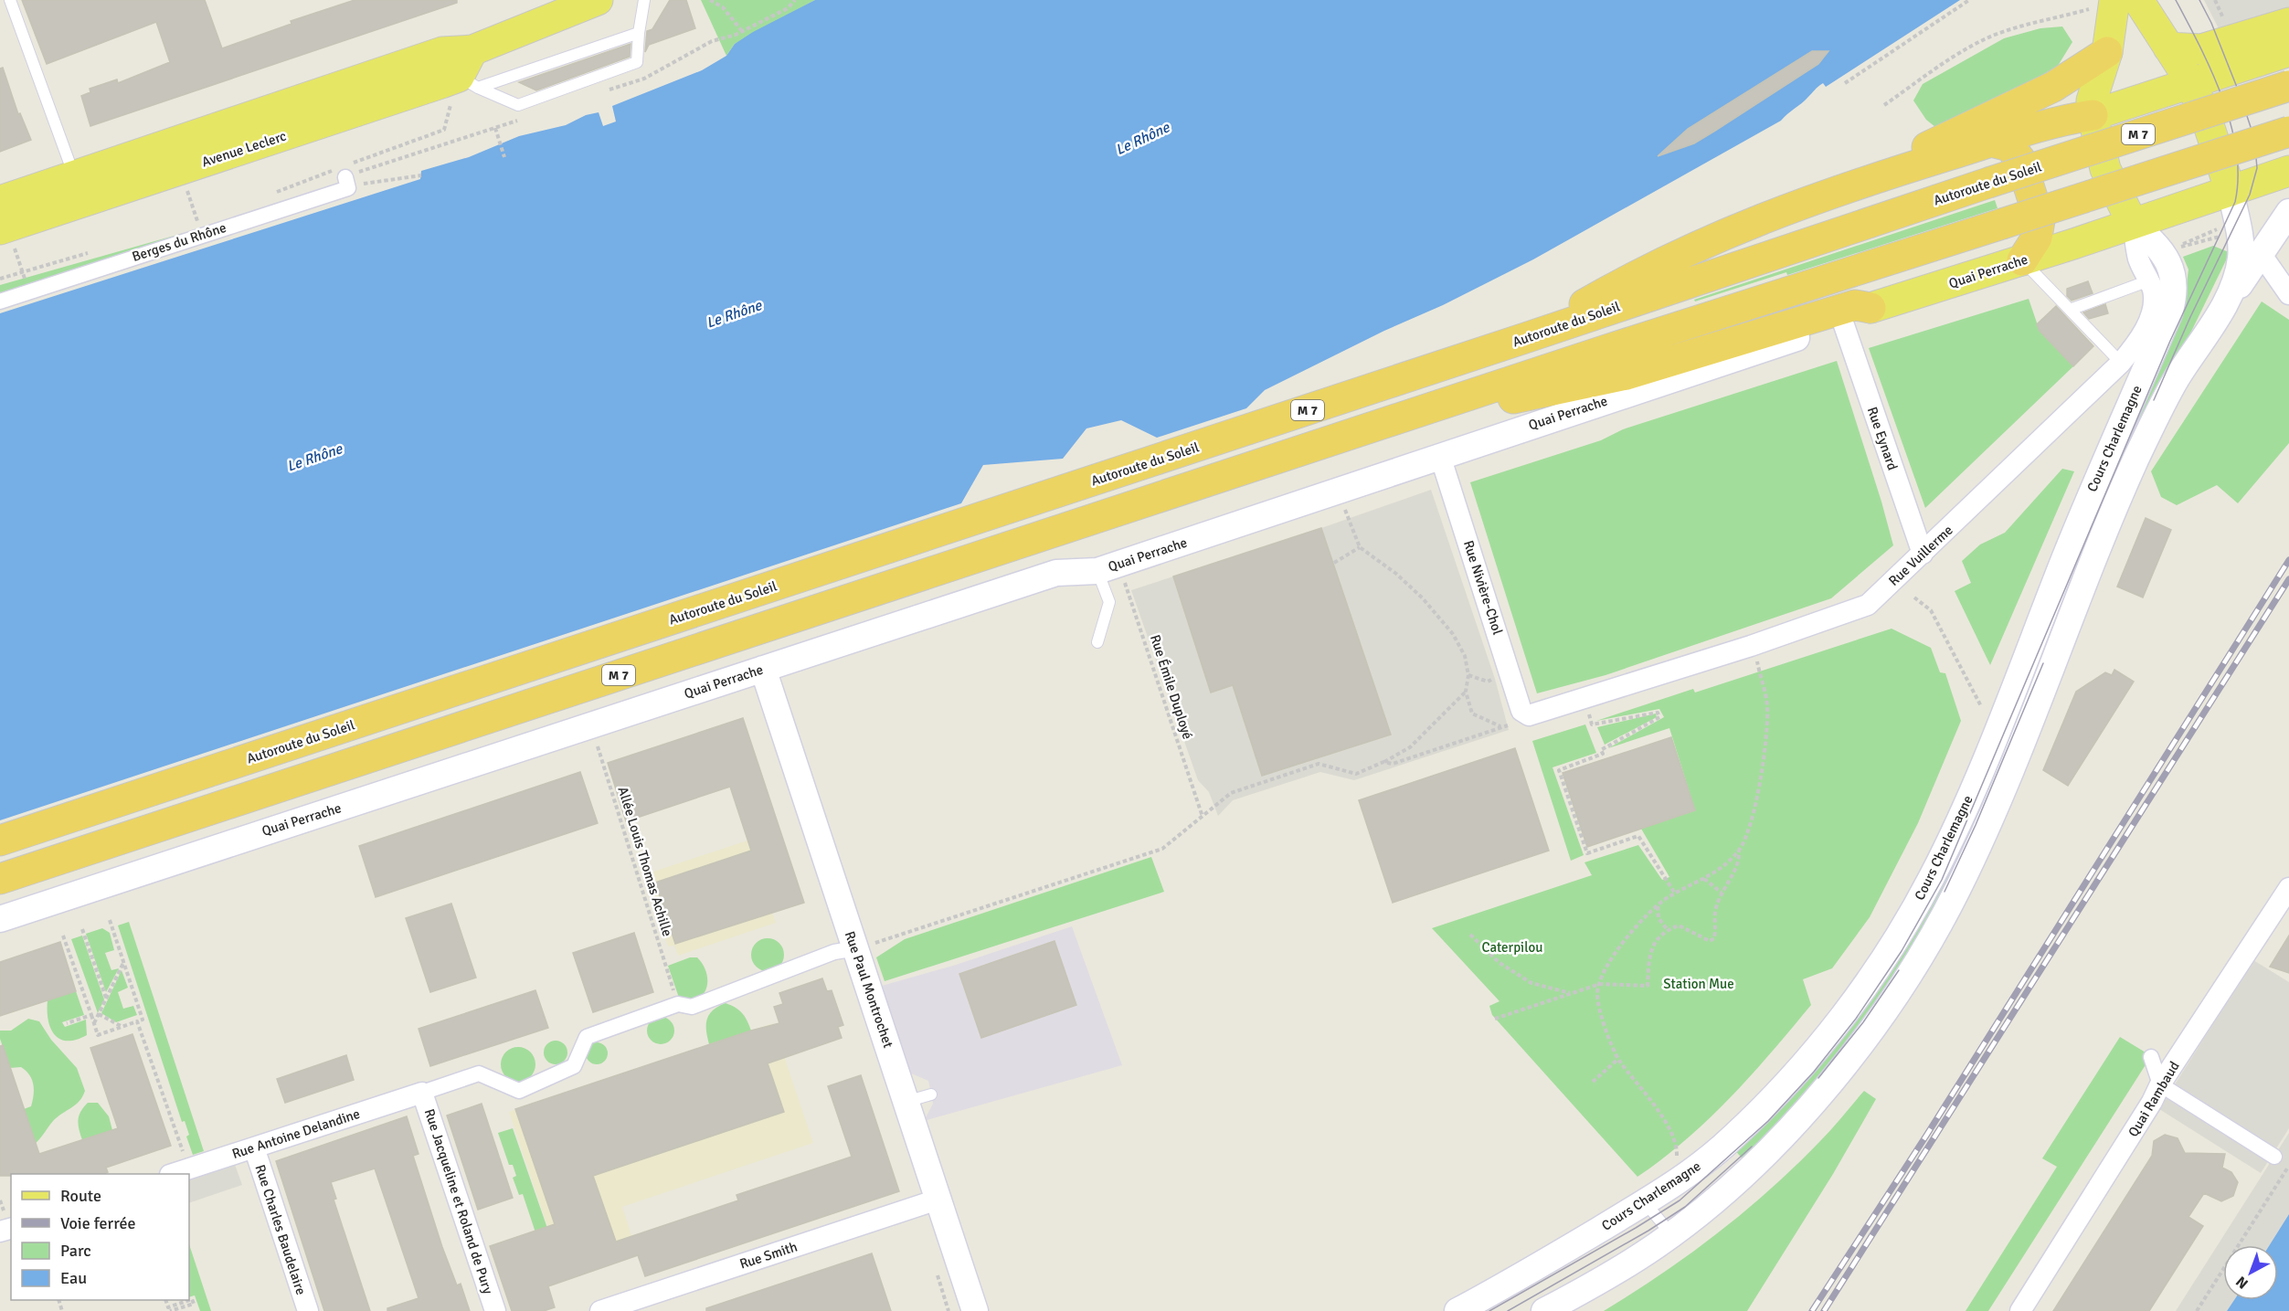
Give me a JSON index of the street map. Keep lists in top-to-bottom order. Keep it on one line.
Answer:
{"streets":{"highway":["M 7","Autoroute du Soleil"],"main road":["Avenue Leclerc","Quai Perrache"],"street":["Berges du Rhône","Rue Eynard","Cours Charlemagne","Rue Vuillerme","Rue Nivière-Chol","Rue Paul Montrochet","Quai Rambaud","Rue Antoine Delandine","Rue Jacqueline et Roland de Pury","Rue Charles Baudelaire","Rue Smith"],"path":["Rue Émile Duployé","Allée Louis Thomas Achille"]},"crossings":[["Quai Perrache","Rue Eynard"],["Quai Perrache","Cours Charlemagne"],["Quai Perrache","Rue Vuillerme"],["Quai Perrache","Rue Nivière-Chol"],["Quai Perrache","Rue Émile Duployé"],["Quai Perrache","Allée Louis Thomas Achille"],["Quai Perrache","Rue Paul Montrochet"],["Rue Eynard","Rue Vuillerme"],["Cours Charlemagne","Rue Vuillerme"],["Rue Vuillerme","Rue Nivière-Chol"],["Rue Paul Montrochet","Rue Smith"],["Rue Antoine Delandine","Rue Jacqueline et Roland de Pury"],["Rue Antoine Delandine","Rue Charles Baudelaire"]],"water":["Le Rhône"],"parks":["Caterpilou","Station Mue"],"legend":["Route","Voie ferrée","Parc","Eau"],"north":"bottom left"}
